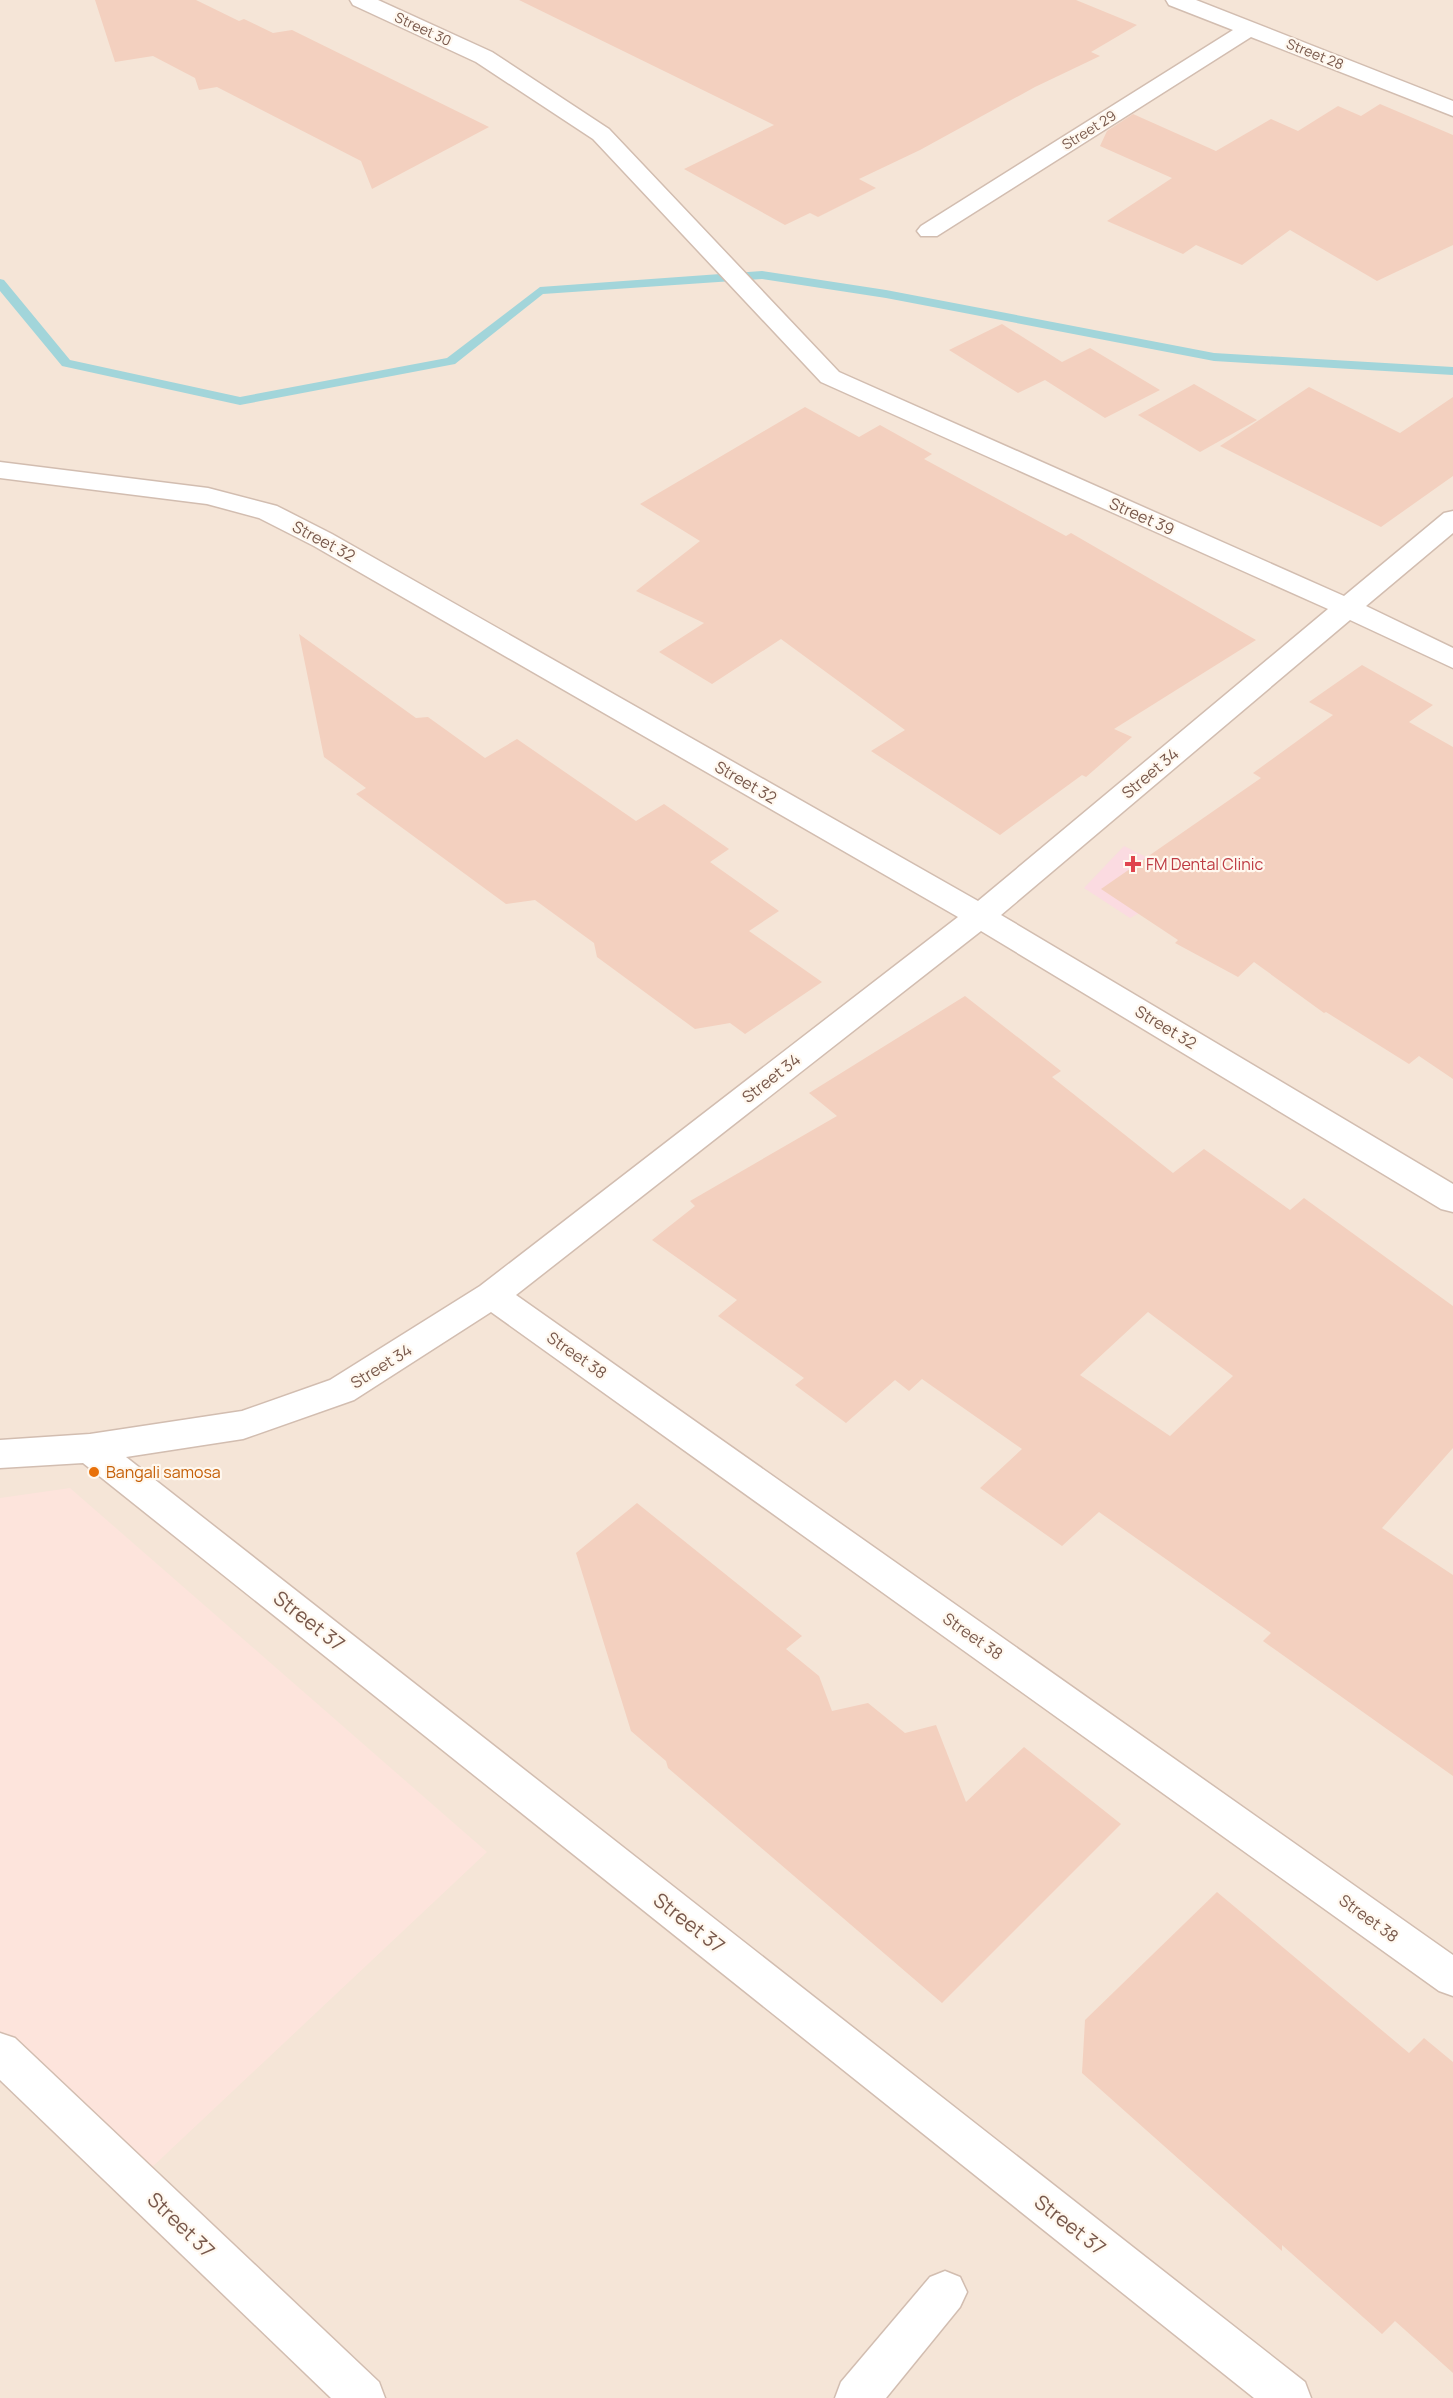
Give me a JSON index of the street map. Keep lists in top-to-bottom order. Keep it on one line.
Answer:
{"streets":{"street":["Street 30","Street 28","Street 29","Street 39","Street 32","Street 34","Street 38","Street 37"]},"crossings":[["Street 30","Street 39"],["Street 28","Street 29"],["Street 39","Street 34"],["Street 32","Street 34"],["Street 34","Street 38"],["Street 34","Street 37"]],"places":{"health":["FM Dental Clinic"],"other":["Bangali samosa"]}}
